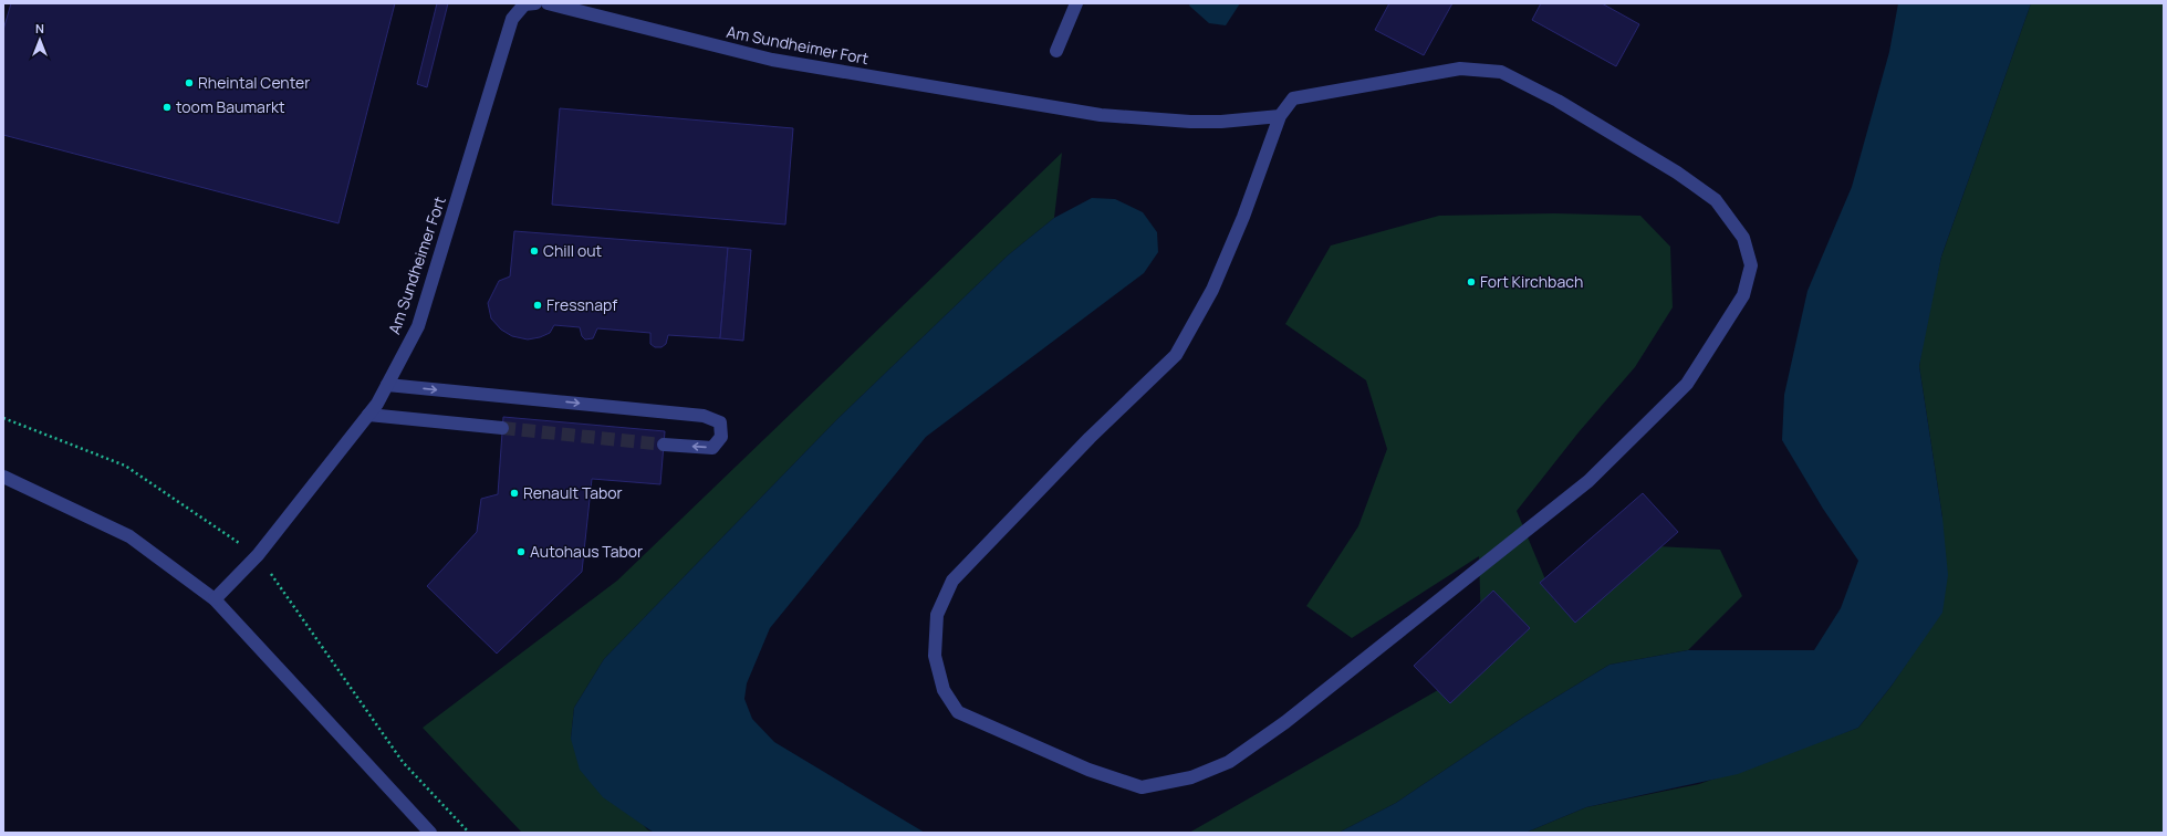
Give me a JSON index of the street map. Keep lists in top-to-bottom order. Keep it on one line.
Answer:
{"streets":{"street":["Am Sundheimer Fort"]},"places":["Rheintal Center","toom Baumarkt","Chill out","Fort Kirchbach","Fressnapf","Renault Tabor","Autohaus Tabor"],"north":"top"}
